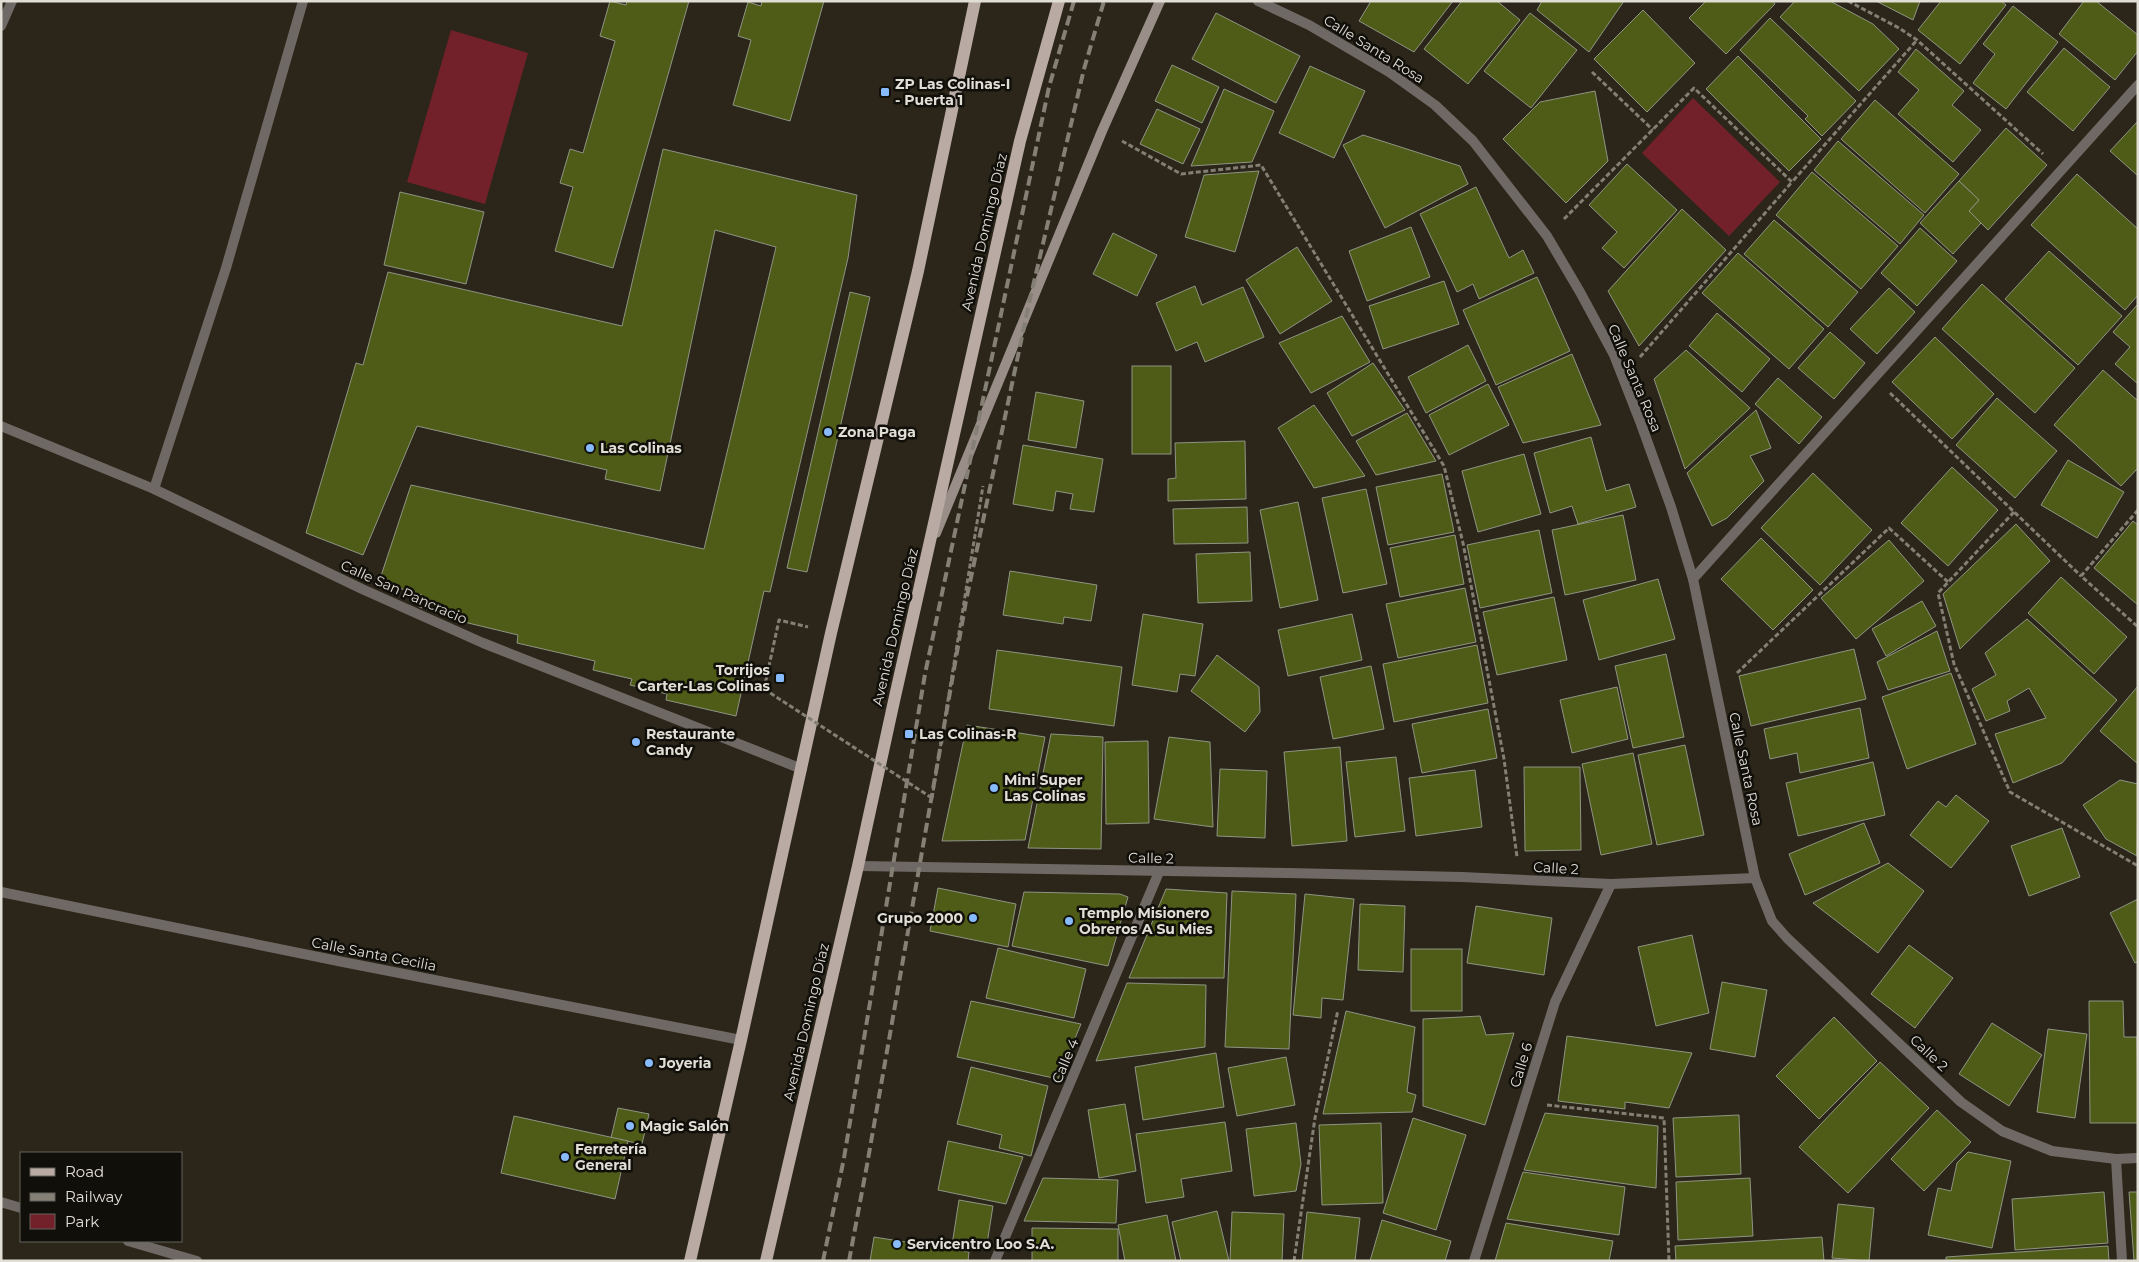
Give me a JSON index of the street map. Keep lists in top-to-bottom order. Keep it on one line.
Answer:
{"streets":{"main road":["Avenida Domingo Díaz"],"street":["Calle Santa Rosa","Calle San Pancracio","Calle 2","Calle Santa Cecilia","Calle 4","Calle 6"]},"crossings":[["Calle Santa Rosa","Calle 2"],["Avenida Domingo Díaz","Calle 2"],["Calle 2","Calle 4"],["Calle 2","Calle 6"]],"places":{"transit":["ZP Las Colinas-I - Puerta 1","Torrijos Carter-Las Colinas","Las Colinas-R"],"other":["Zona Paga","Las Colinas","Restaurante Candy","Mini Super Las Colinas","Grupo 2000","Templo Misionero Obreros A Su Mies","Joyeria","Magic Salón","Ferretería General","Servicentro Loo S.A."]},"legend":["Road","Railway","Park"]}
